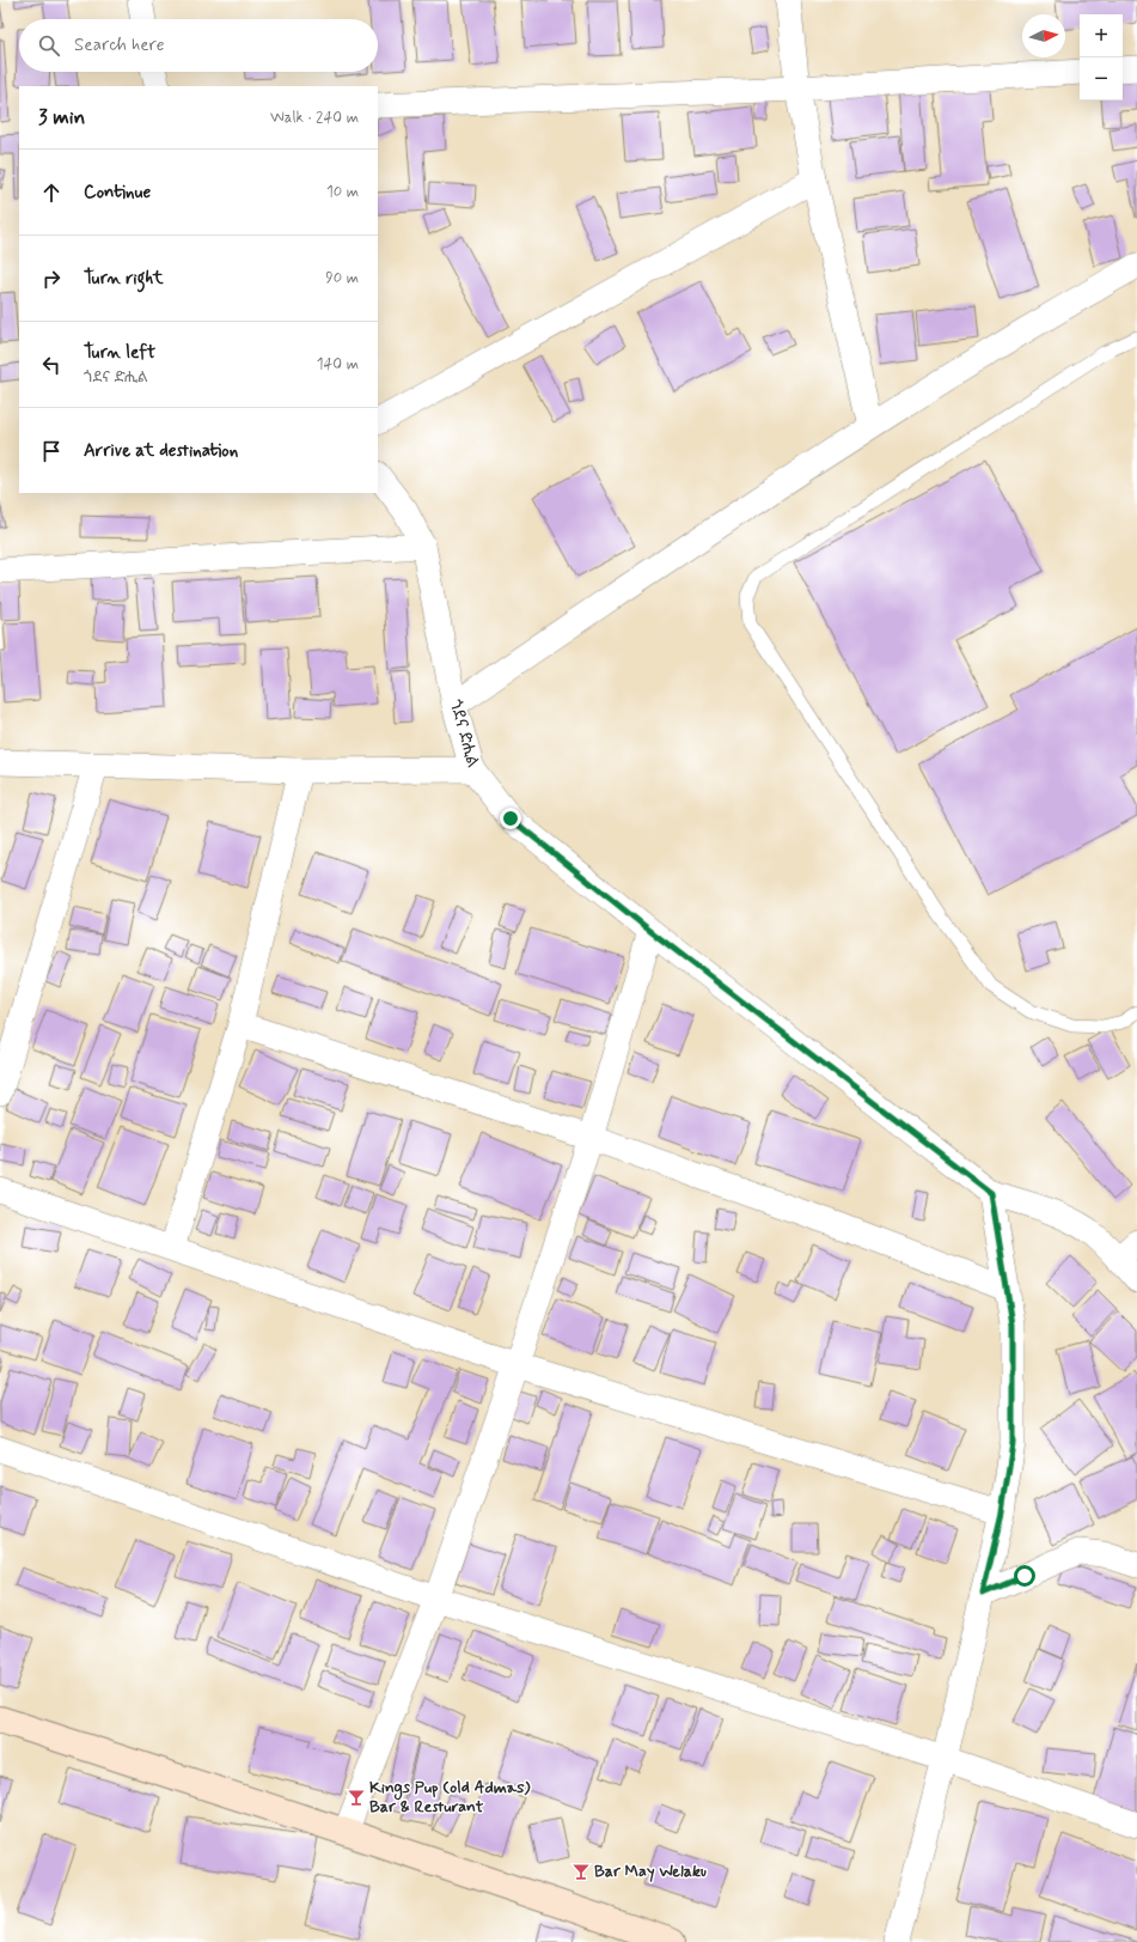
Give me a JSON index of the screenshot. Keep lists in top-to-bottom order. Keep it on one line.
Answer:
{"streets":{"street":["ጎደና ድሒል"]},"places":{"bar":["Kings Pup (old Admas) Bar & Resturant","Bar May Welaku"]},"north":"right","page":{"map_buttons":["+","−"],"search":"Search here","heading":["3 min","Walk · 240 m"],"list":[["Continue","10 m"],["Turn right","90 m"],["Turn left","ጎደና ድሒል","140 m"],"Arrive at destination"]}}
